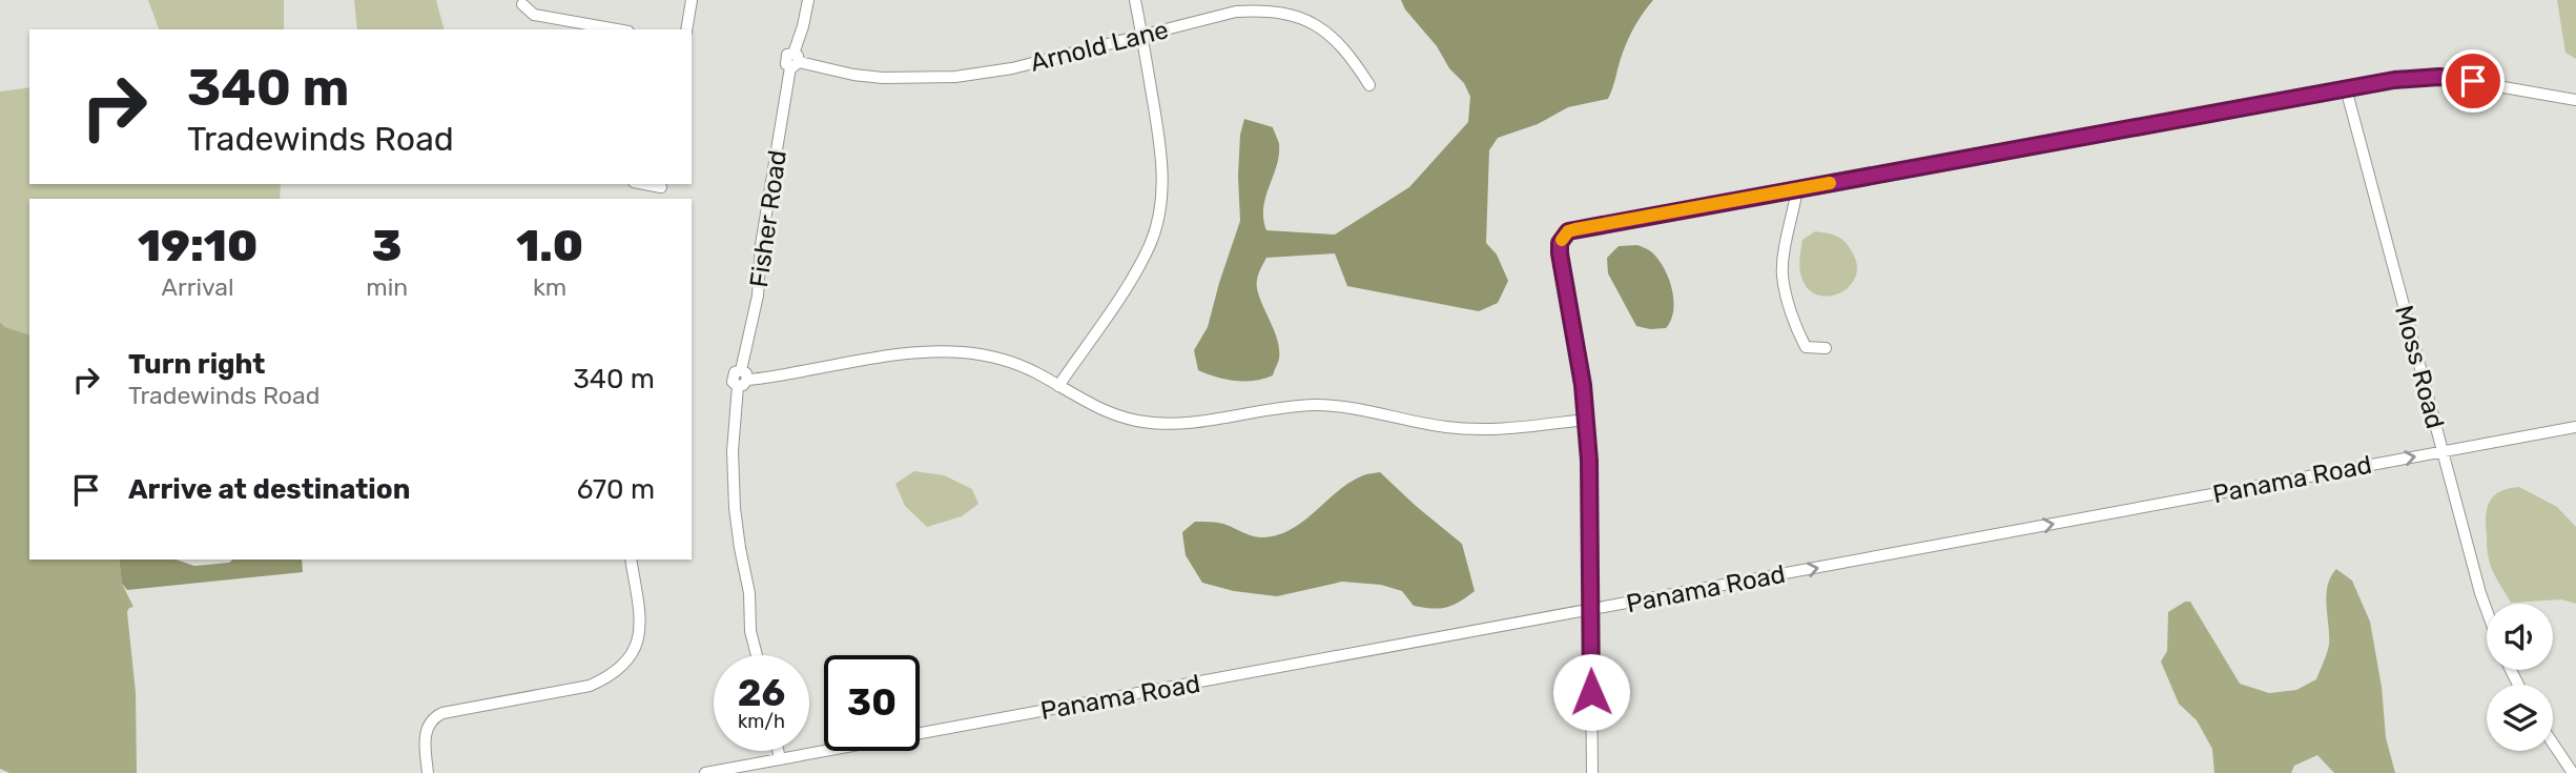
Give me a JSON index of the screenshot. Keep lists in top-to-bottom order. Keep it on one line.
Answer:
{"streets":{"street":["Arnold Lane","Fisher Road","Moss Road","Panama Road"]},"crossings":[["Arnold Lane","Fisher Road"],["Moss Road","Panama Road"]],"one_way":["Panama Road"],"page":{"turn":["340 m","Tradewinds Road"],"eta":["19:10","Arrival","3","min","1.0","km"],"list":[{"name":"Turn right","note":"Tradewinds Road","value":"340 m"},{"name":"Arrive at destination","value":"670 m"}],"speed":"26 km/h","limit":"30"}}
